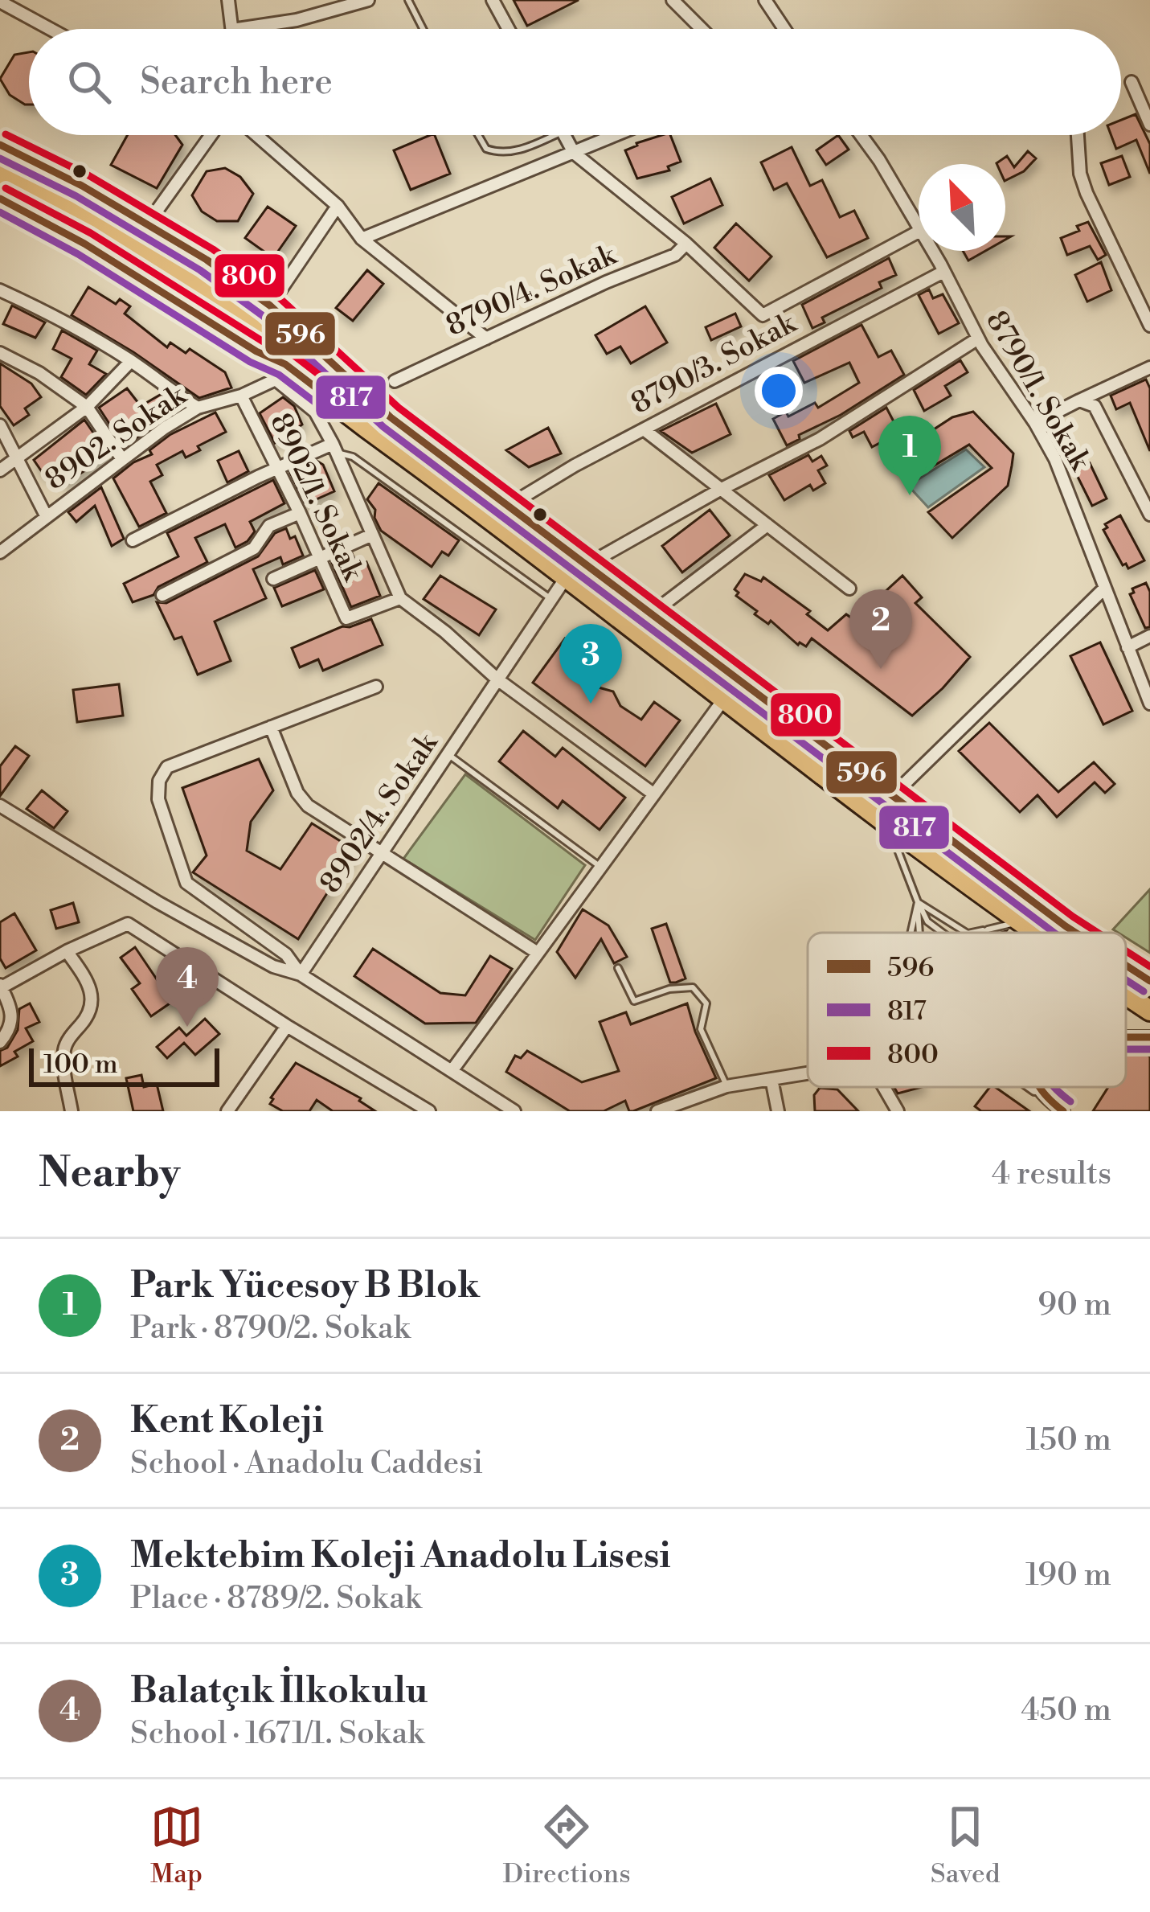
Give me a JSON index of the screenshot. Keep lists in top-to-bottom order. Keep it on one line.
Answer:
{"streets":{"street":["8790/4. Sokak","8790/3. Sokak","8790/1. Sokak","8902. Sokak","8902/1. Sokak","8902/4. Sokak"]},"crossings":[["8790/3. Sokak","8790/1. Sokak"],["8902. Sokak","8902/1. Sokak"]],"lines":["transit line 800","transit line 596","transit line 817"],"legend":["596","817","800"],"scale_bar":"100 m","north":"top left","page":{"search":"Search here","pins":["1","2","3","4"],"scale":"100 m","heading":["Nearby","4 results"],"list":[{"mark":"1","name":"Park Yücesoy B Blok","note":"Park · 8790/2. Sokak","value":"90 m"},{"mark":"2","name":"Kent Koleji","note":"School · Anadolu Caddesi","value":"150 m"},{"mark":"3","name":"Mektebim Koleji Anadolu Lisesi","note":"Place · 8789/2. Sokak","value":"190 m"},{"mark":"4","name":"Balatçık İlkokulu","note":"School · 1671/1. Sokak","value":"450 m"}],"nav":["Map","Directions","Saved"]}}
